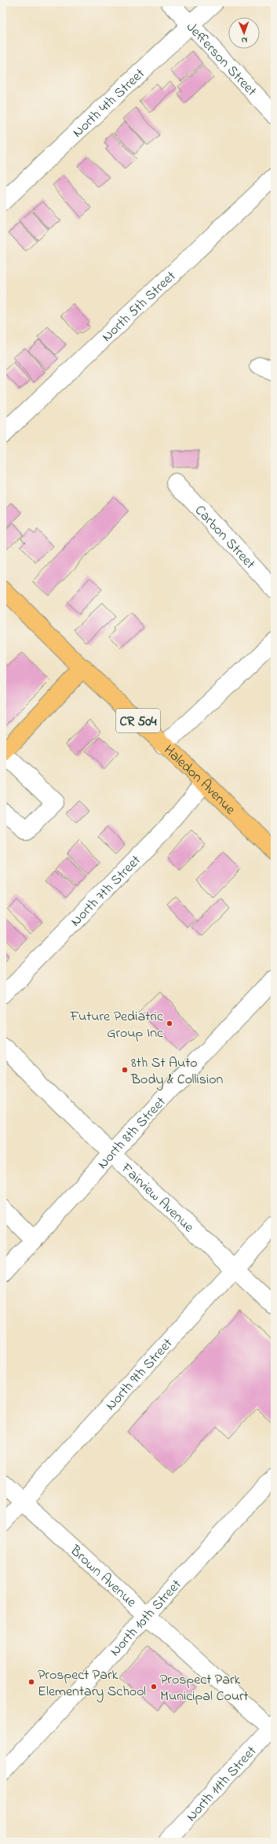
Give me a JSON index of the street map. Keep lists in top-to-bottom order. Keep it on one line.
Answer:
{"streets":{"main road":["CR 504","Haledon Avenue"],"street":["Jefferson Street","North 4th Street","North 5th Street","Carbon Street","North 7th Street","North 8th Street","Fairview Avenue","North 9th Street","Brown Avenue","North 10th Street","North 11th Street"]},"crossings":[["Jefferson Street","North 4th Street"],["Haledon Avenue","North 7th Street"],["North 8th Street","Fairview Avenue"],["Fairview Avenue","North 9th Street"],["North 9th Street","Brown Avenue"],["Brown Avenue","North 10th Street"],["Brown Avenue","North 11th Street"]],"places":["Future Pediatric Group Inc","8th St Auto Body & Collision","Prospect Park Elementary School","Prospect Park Municipal Court"],"north":"bottom"}
